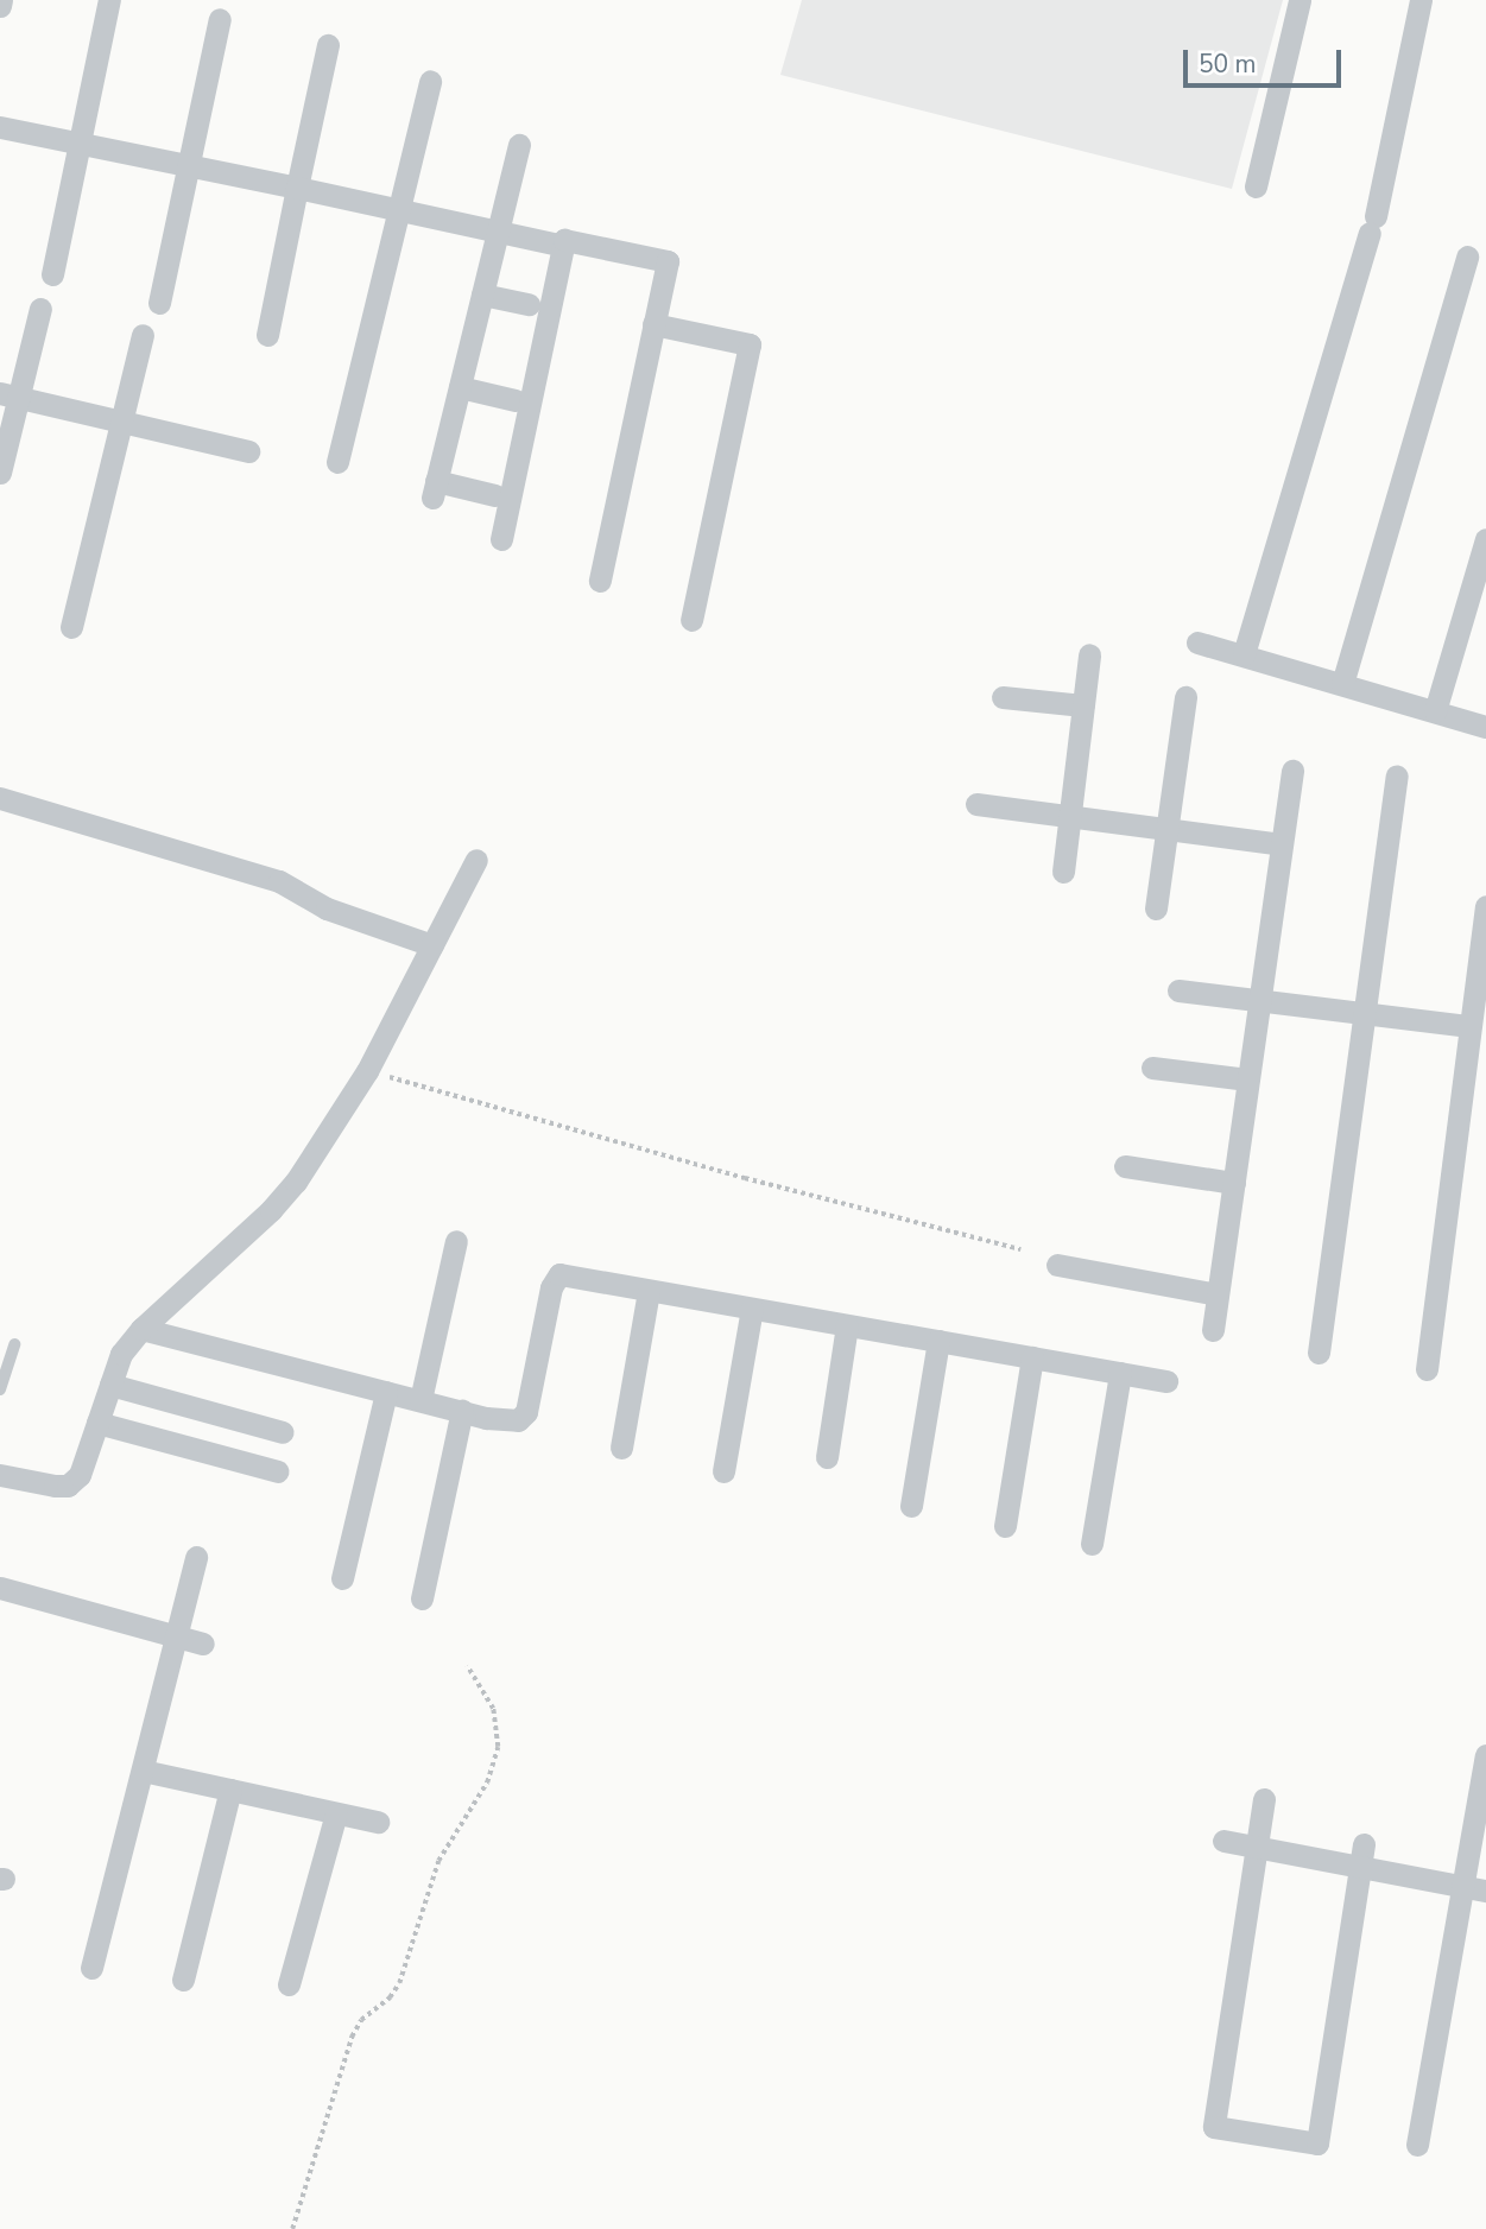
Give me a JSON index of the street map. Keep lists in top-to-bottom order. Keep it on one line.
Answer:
{"scale_bar":"50 m"}
